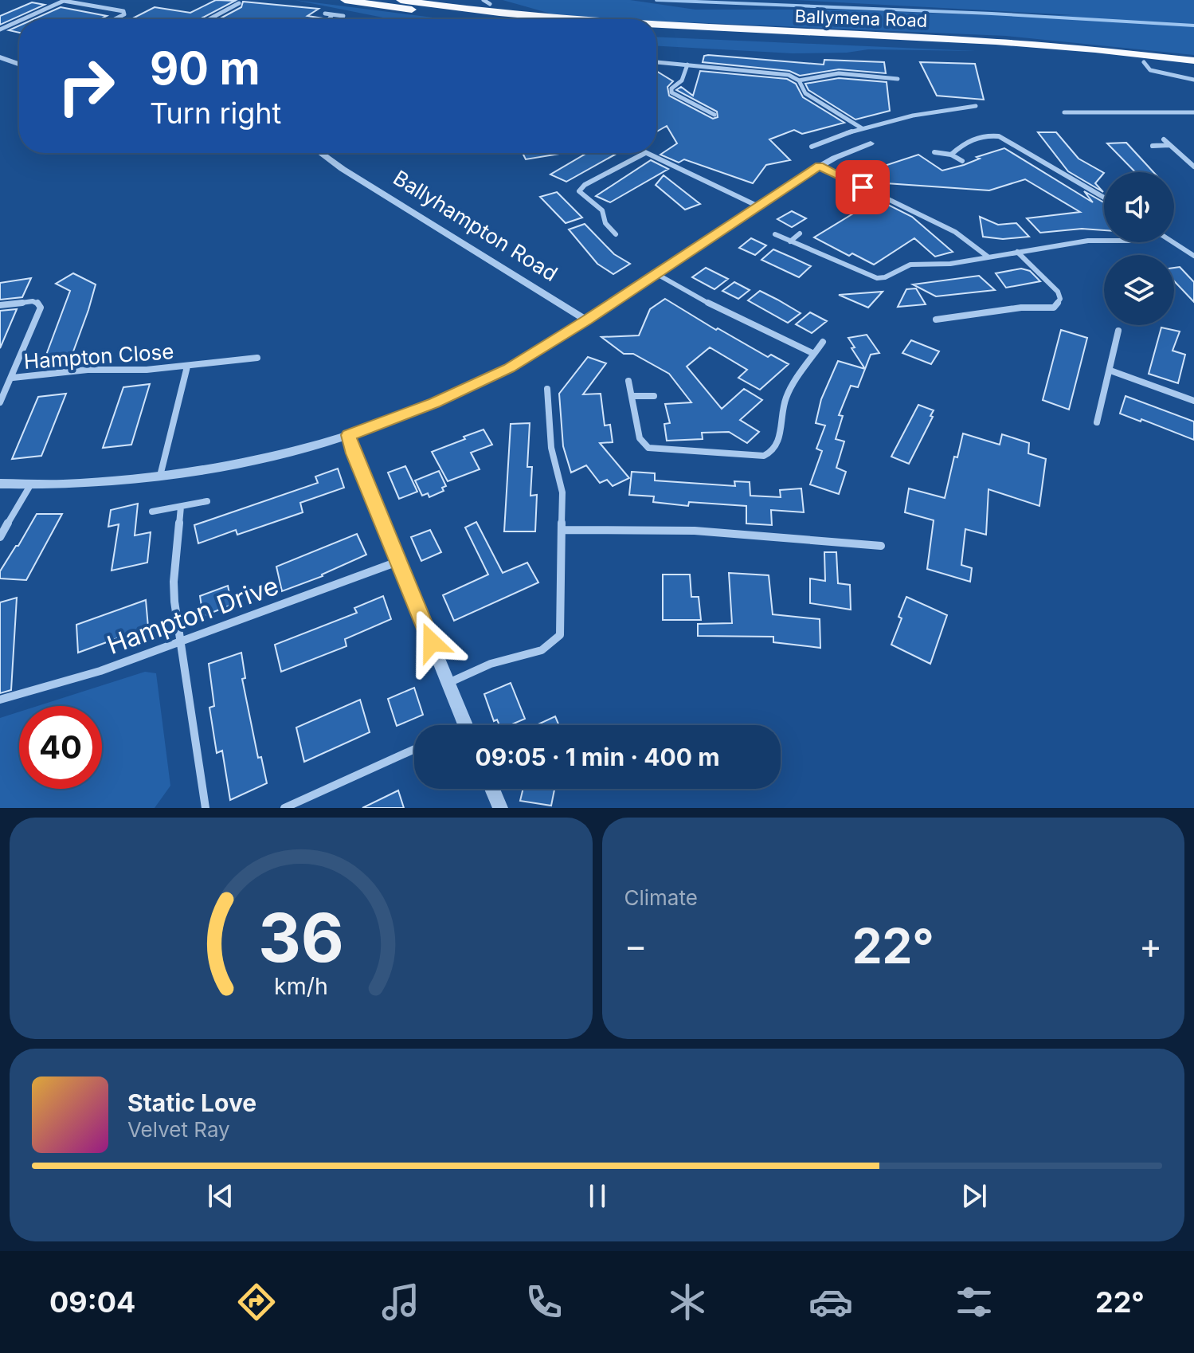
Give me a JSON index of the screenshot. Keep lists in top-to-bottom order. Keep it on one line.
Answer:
{"streets":{"highway":["Ballymena Road"],"street":["Ballyhampton Road","Hampton Close","Hampton Drive"]},"page":{"turn":["90 m","Turn right"],"limit":"40","trip":"09:05 · 1 min · 400 m","tile":"Climate","heat":["−","22°","+"],"song":["Static Love","Velvet Ray"],"tabs":["09:04","22°"],"gauge":["36","km/h"]}}
